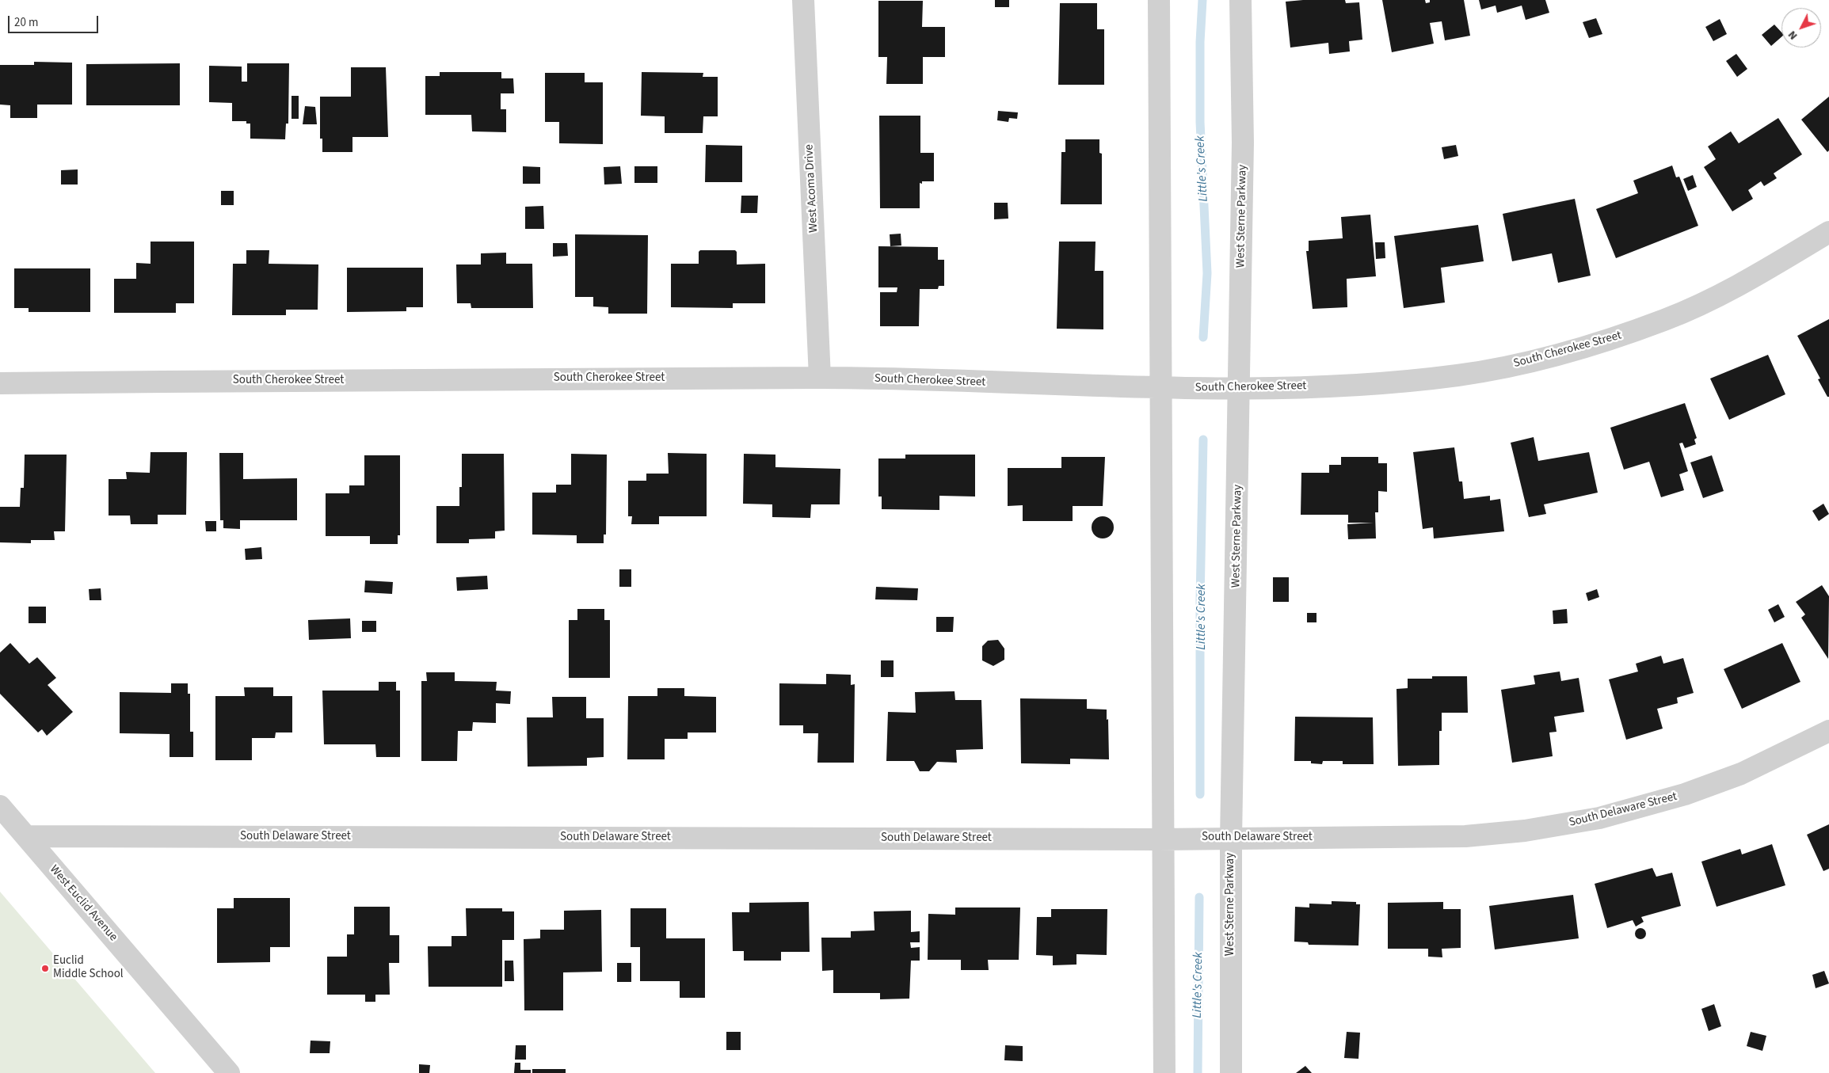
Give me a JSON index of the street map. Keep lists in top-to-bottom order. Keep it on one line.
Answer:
{"streets":{"street":["West Acoma Drive","West Sterne Parkway","South Cherokee Street","South Delaware Street","West Euclid Avenue"]},"crossings":[["West Acoma Drive","South Cherokee Street"],["West Sterne Parkway","South Cherokee Street"],["West Sterne Parkway","South Delaware Street"],["South Delaware Street","West Euclid Avenue"]],"water":["Little's Creek"],"places":["Euclid Middle School"],"scale_bar":"20 m","north":"bottom left"}
